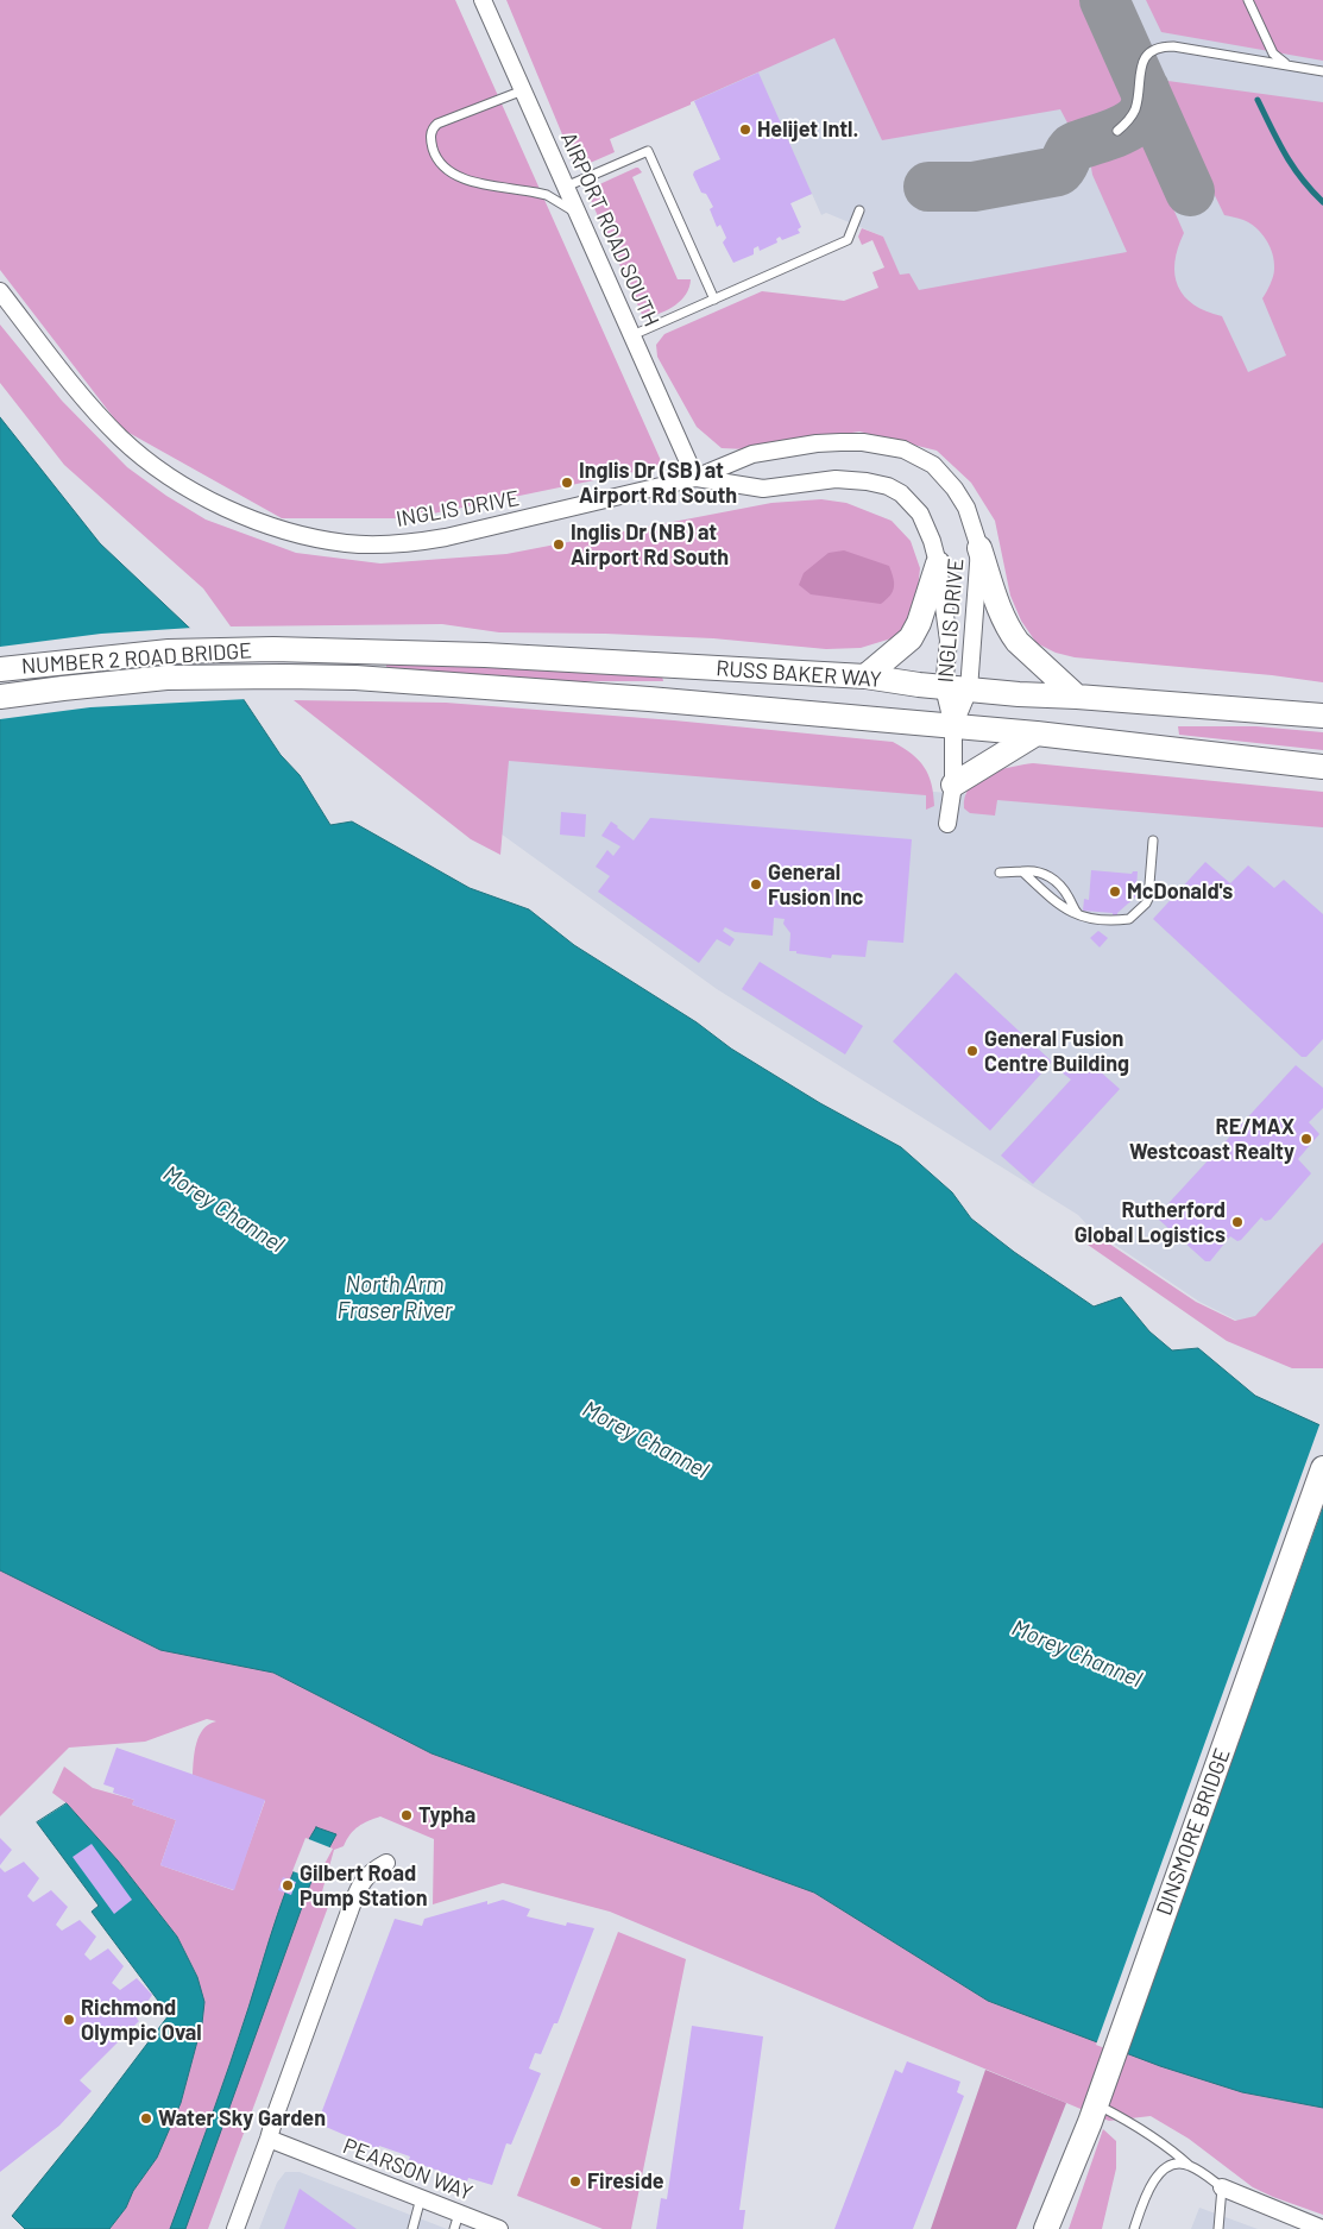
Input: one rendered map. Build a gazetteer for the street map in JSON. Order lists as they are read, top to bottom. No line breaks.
{"streets":{"main road":["NUMBER 2 ROAD BRIDGE","RUSS BAKER WAY","DINSMORE BRIDGE"],"street":["AIRPORT ROAD SOUTH","INGLIS DRIVE","PEARSON WAY"]},"crossings":[["AIRPORT ROAD SOUTH","INGLIS DRIVE"],["INGLIS DRIVE","RUSS BAKER WAY"],["NUMBER 2 ROAD BRIDGE","RUSS BAKER WAY"]],"water":["Morey Channel","North Arm Fraser River"],"places":["Helijet Intl.","Inglis Dr (SB) at Airport Rd South","Inglis Dr (NB) at Airport Rd South","General Fusion Inc","McDonald's","General Fusion Centre Building","RE/MAX Westcoast Realty","Rutherford Global Logistics","Typha","Gilbert Road Pump Station","Richmond Olympic Oval","Water Sky Garden","Fireside"]}
